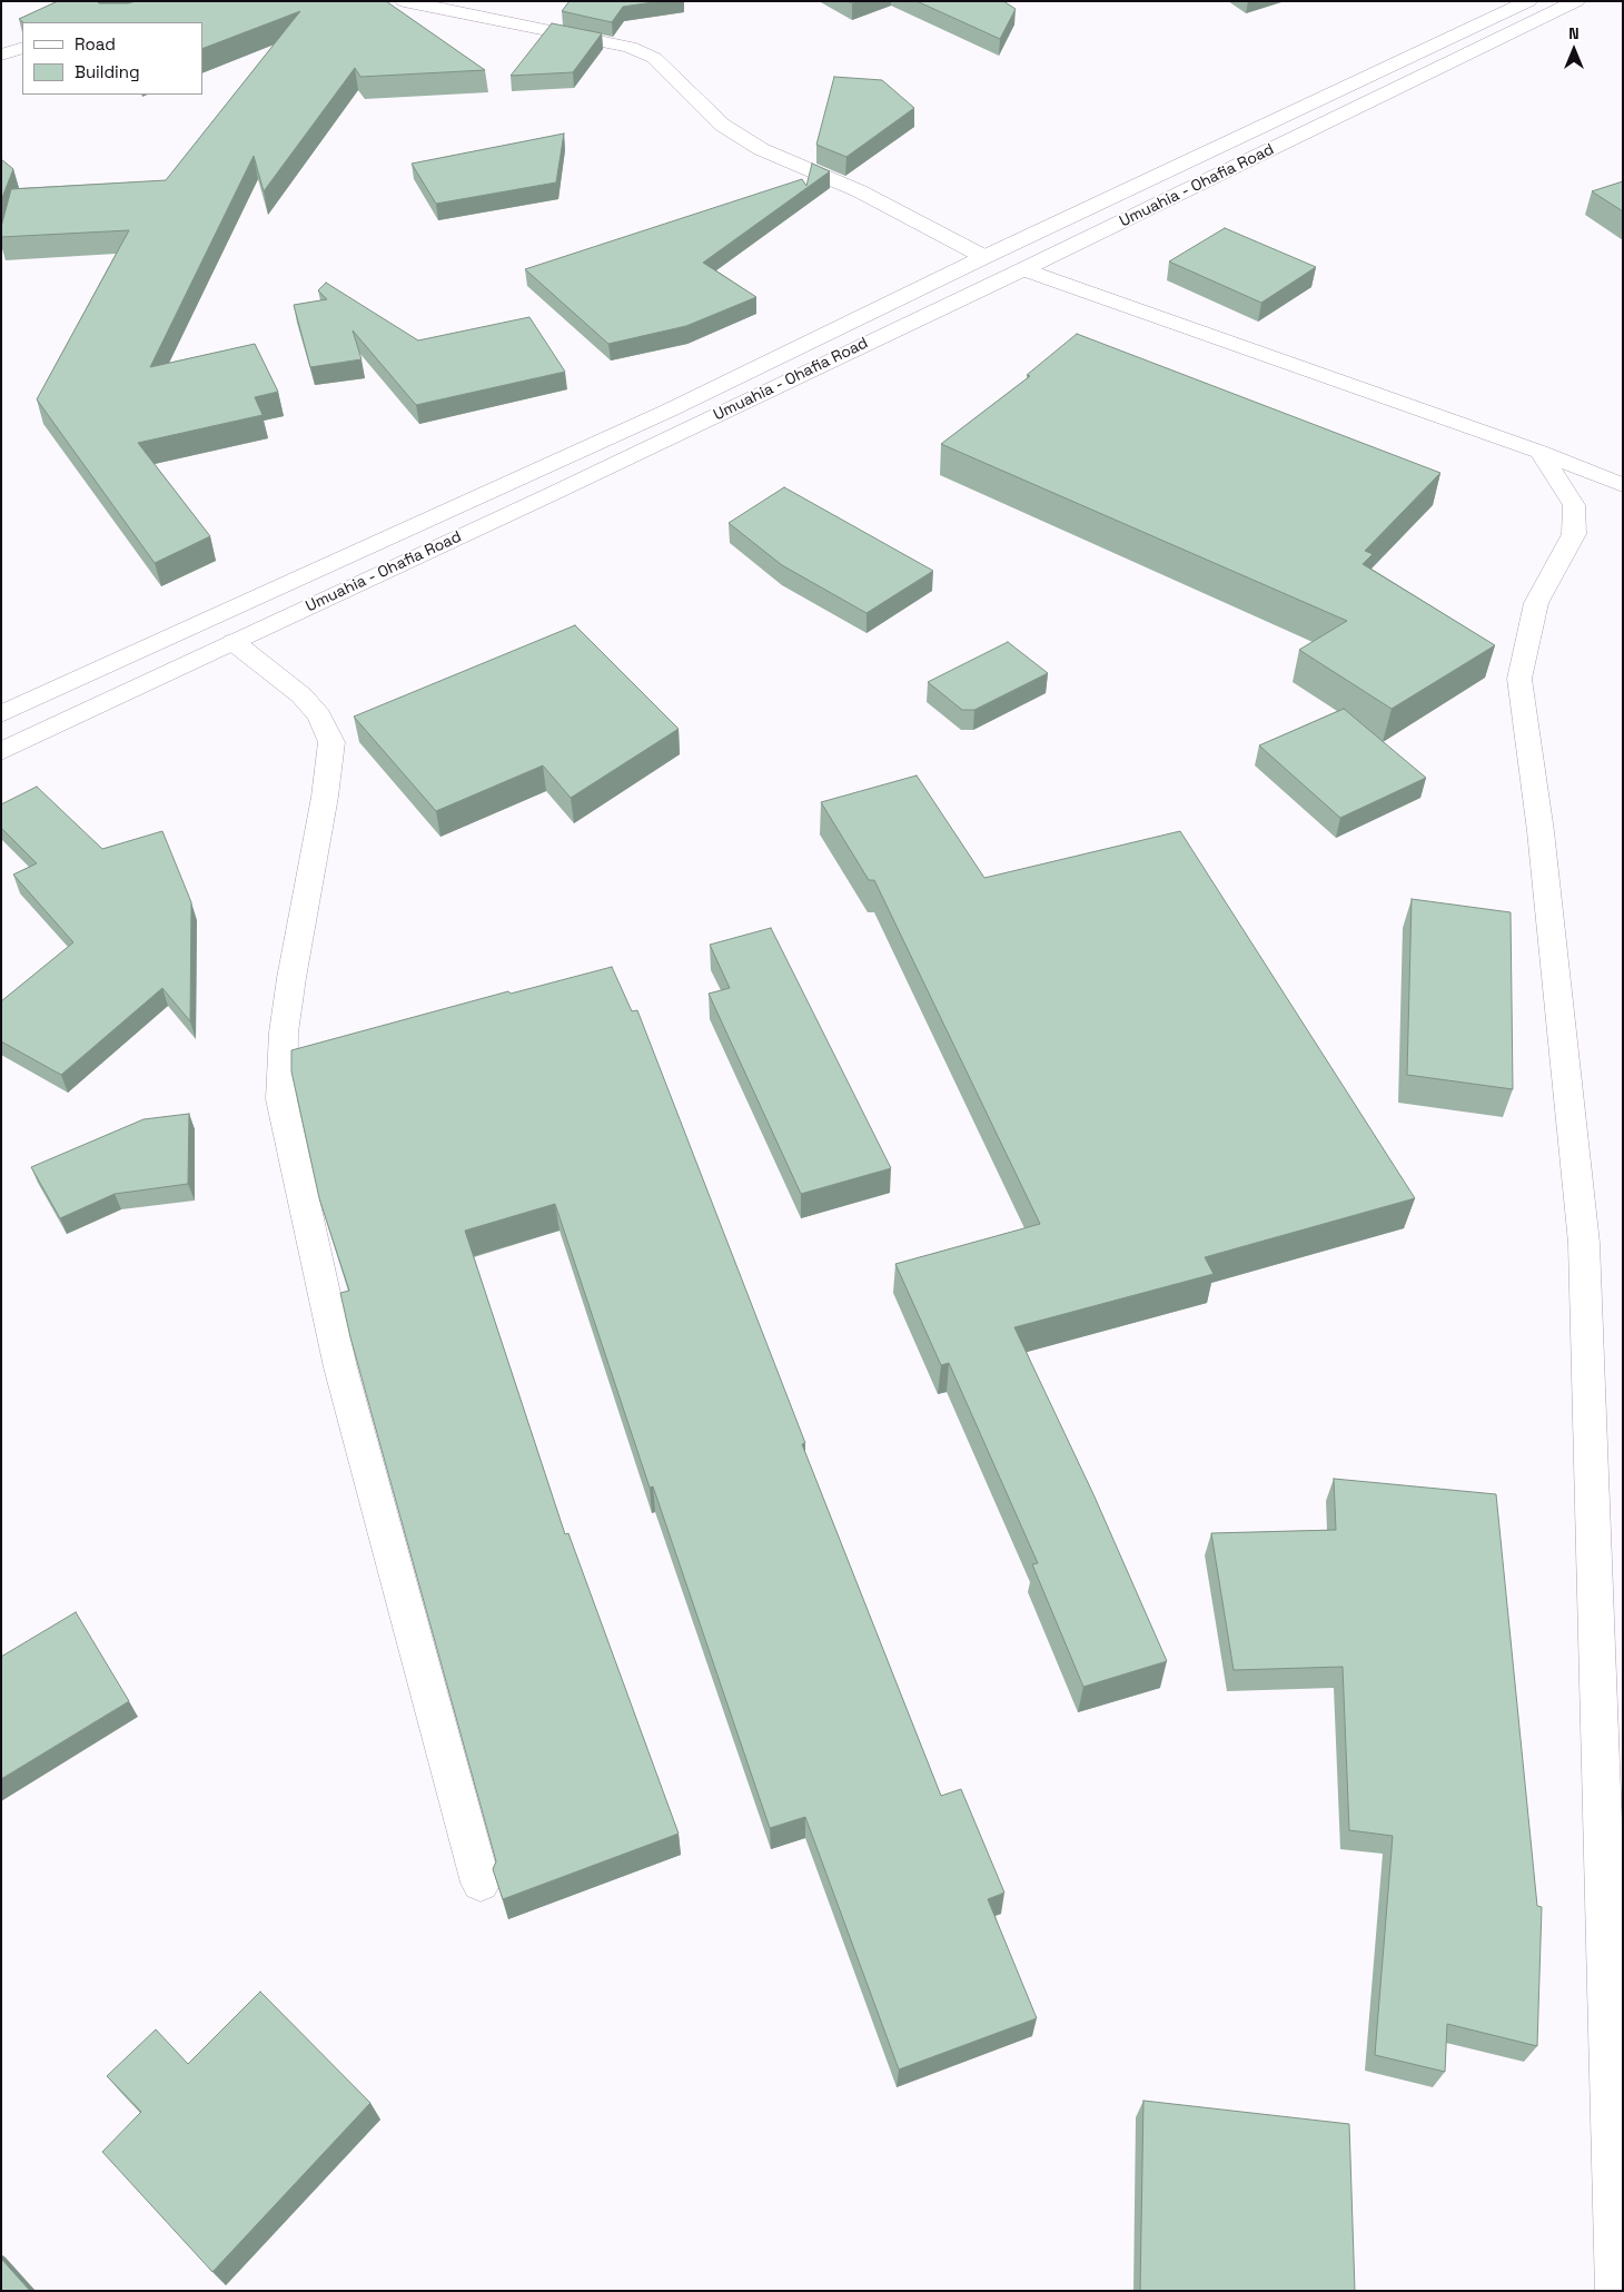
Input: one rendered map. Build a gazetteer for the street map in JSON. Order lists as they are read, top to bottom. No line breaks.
{"streets":{"street":["Umuahia - Ohafia Road"]},"legend":["Road","Building"],"north":"top"}
